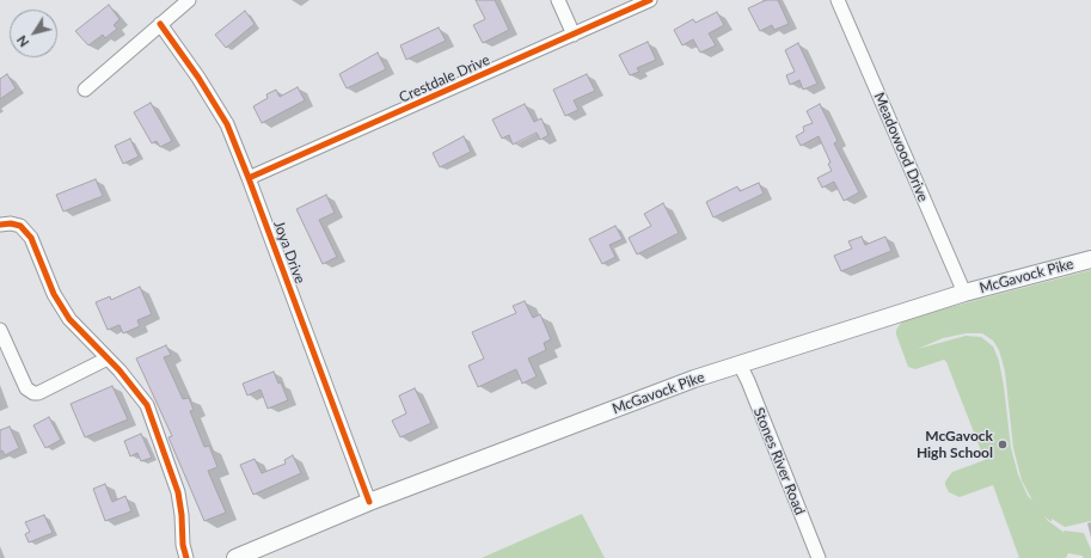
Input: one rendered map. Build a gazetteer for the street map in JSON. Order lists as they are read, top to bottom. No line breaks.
{"streets":{"main road":["McGavock Pike"],"street":["Crestdale Drive","Meadowood Drive","Joya Drive","Stones River Road"]},"crossings":[["Crestdale Drive","Joya Drive"],["Meadowood Drive","McGavock Pike"],["Joya Drive","McGavock Pike"],["McGavock Pike","Stones River Road"]],"places":["McGavock High School"],"north":"bottom left"}
